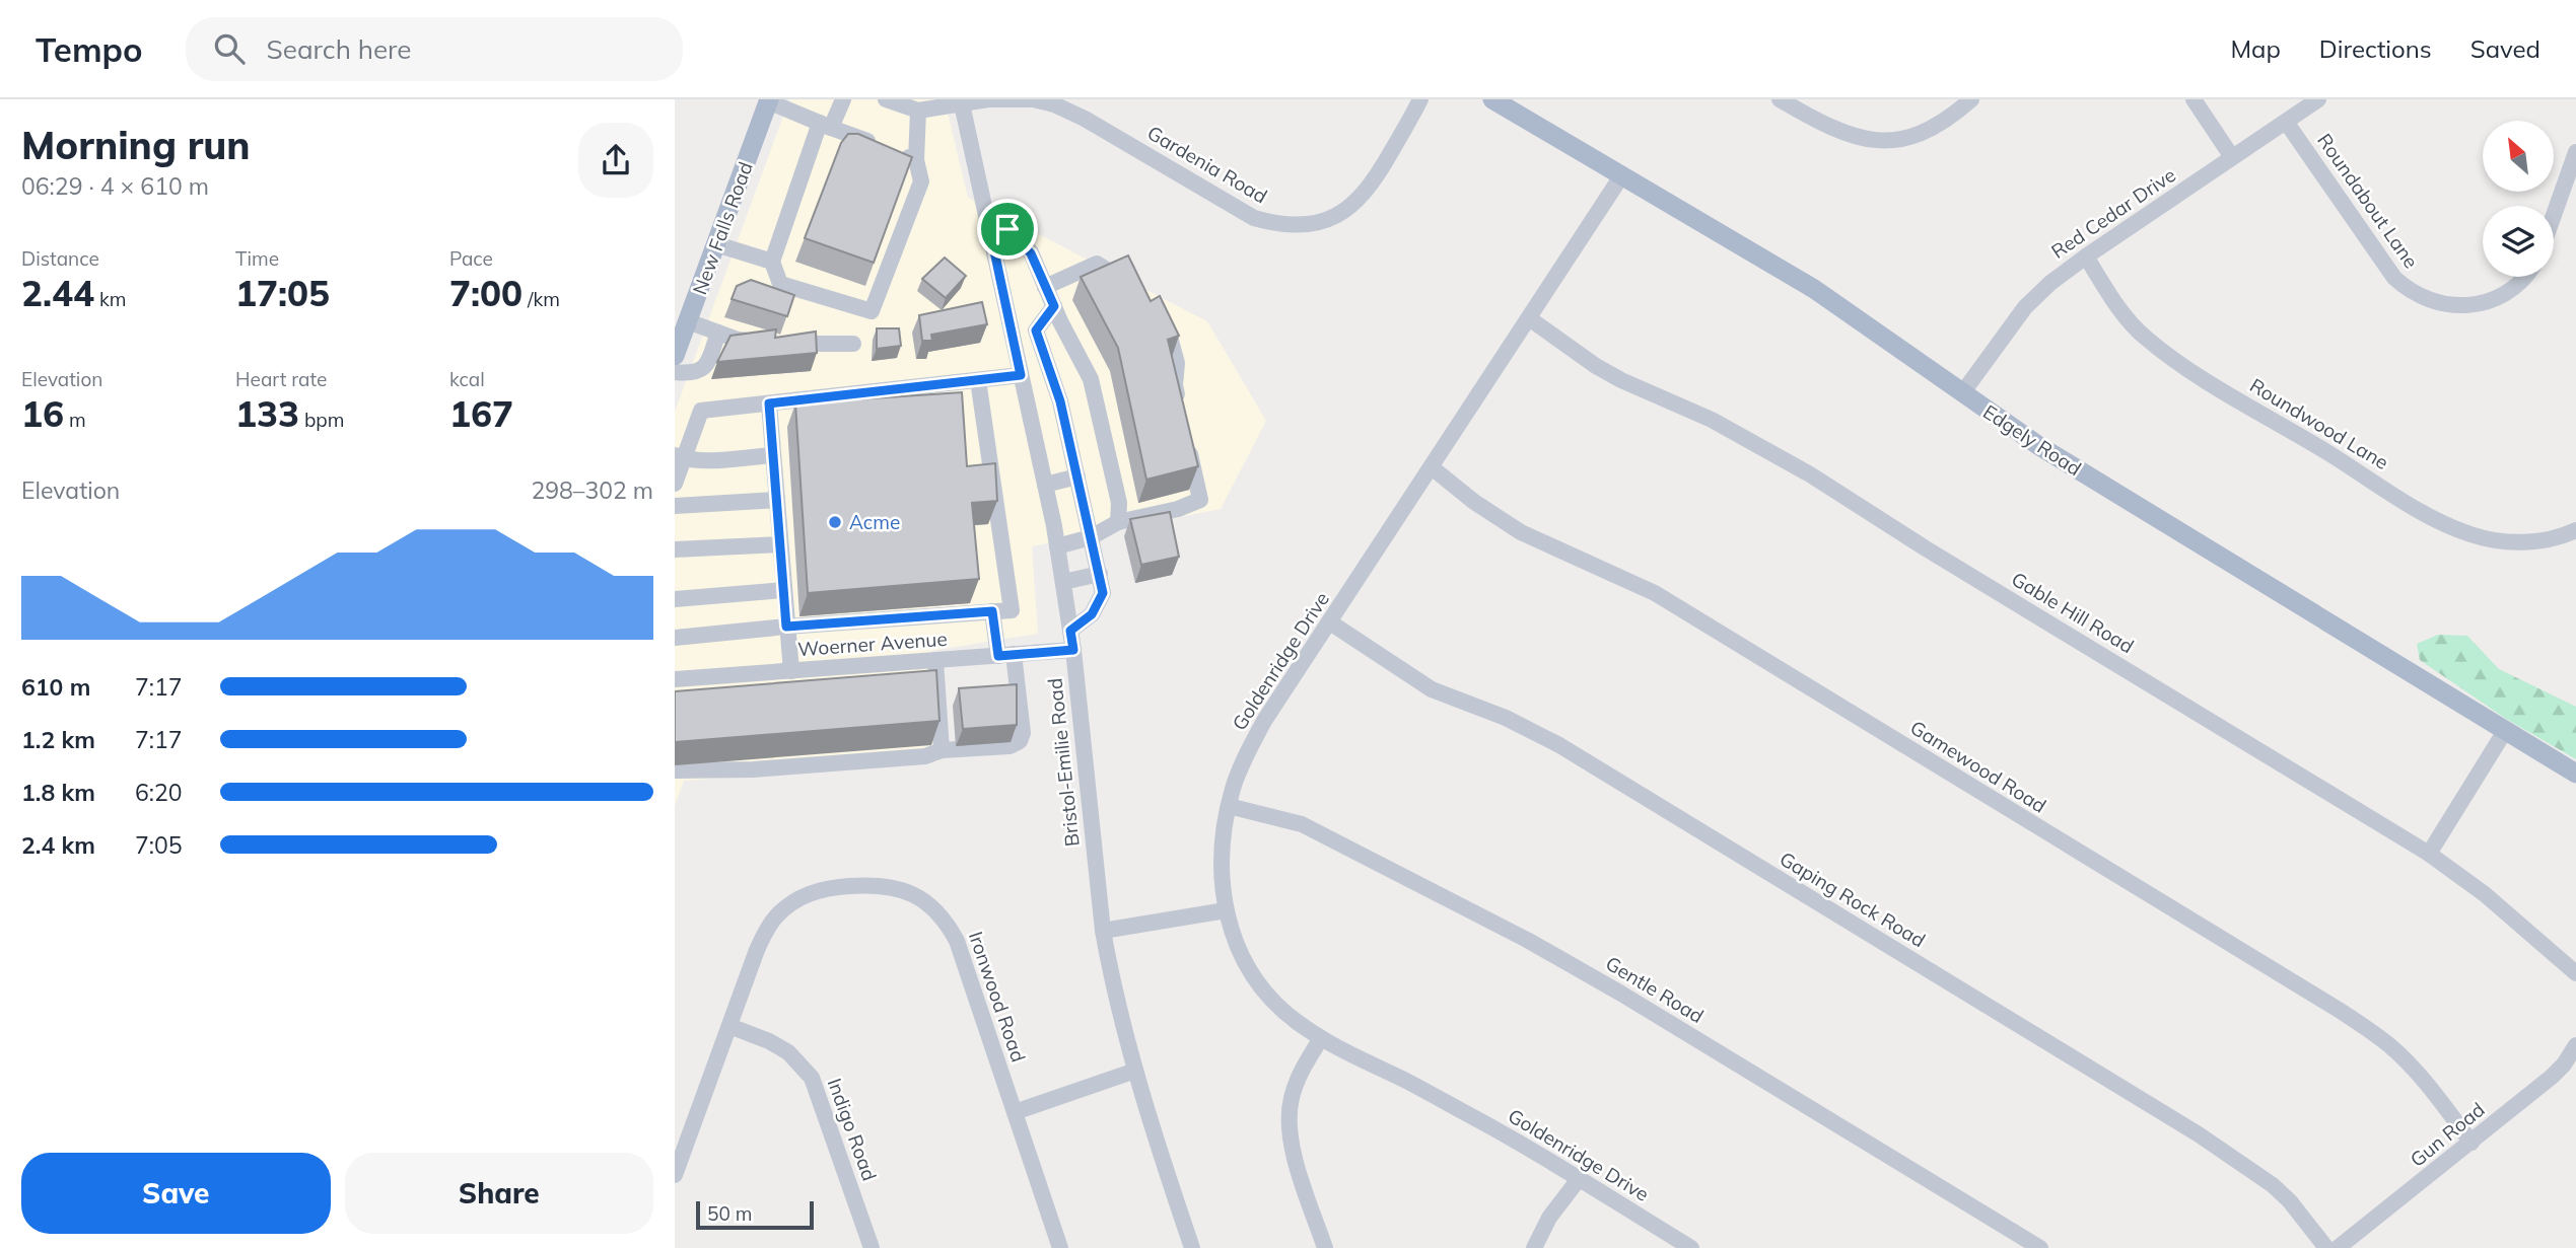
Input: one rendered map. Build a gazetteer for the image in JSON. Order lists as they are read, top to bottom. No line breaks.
{"streets":{"main road":["New Falls Road","Edgely Road"],"street":["Gardenia Road","Roundabout Lane","Red Cedar Drive","Roundwood Lane","Gable Hill Road","Woerner Avenue","Goldenridge Drive","Bristol-Emilie Road","Gamewood Road","Gaping Rock Road","Gentle Road","Ironwood Road","Indigo Road","Gun Road"]},"crossings":[["Gardenia Road","Bristol-Emilie Road"],["Roundabout Lane","Red Cedar Drive"],["Red Cedar Drive","Roundwood Lane"],["Red Cedar Drive","Edgely Road"],["Edgely Road","Goldenridge Drive"],["Gable Hill Road","Goldenridge Drive"],["Woerner Avenue","Bristol-Emilie Road"],["Goldenridge Drive","Gamewood Road"],["Goldenridge Drive","Gaping Rock Road"],["Goldenridge Drive","Gentle Road"],["Gamewood Road","Gun Road"],["Ironwood Road","Indigo Road"]],"places":["Acme"],"scale_bar":"50 m","north":"top left","page":{"header":"Tempo","search":"Search here","nav":["Map","Directions","Saved"],"heading":["Morning run","06:29 · 4 × 610 m"],"stats":[["Distance","2.44 km"],["Time","17:05"],["Pace","7:00 /km"],["Elevation","16 m"],["Heart rate","133 bpm"],["kcal","167"]],"chart":["Elevation","298–302 m"],"list":[{"name":"610 m","note":"7:17"},{"name":"1.2 km","note":"7:17"},{"name":"1.8 km","note":"6:20"},{"name":"2.4 km","note":"7:05"}],"buttons":["Save","Share"],"scale":"50 m"}}
